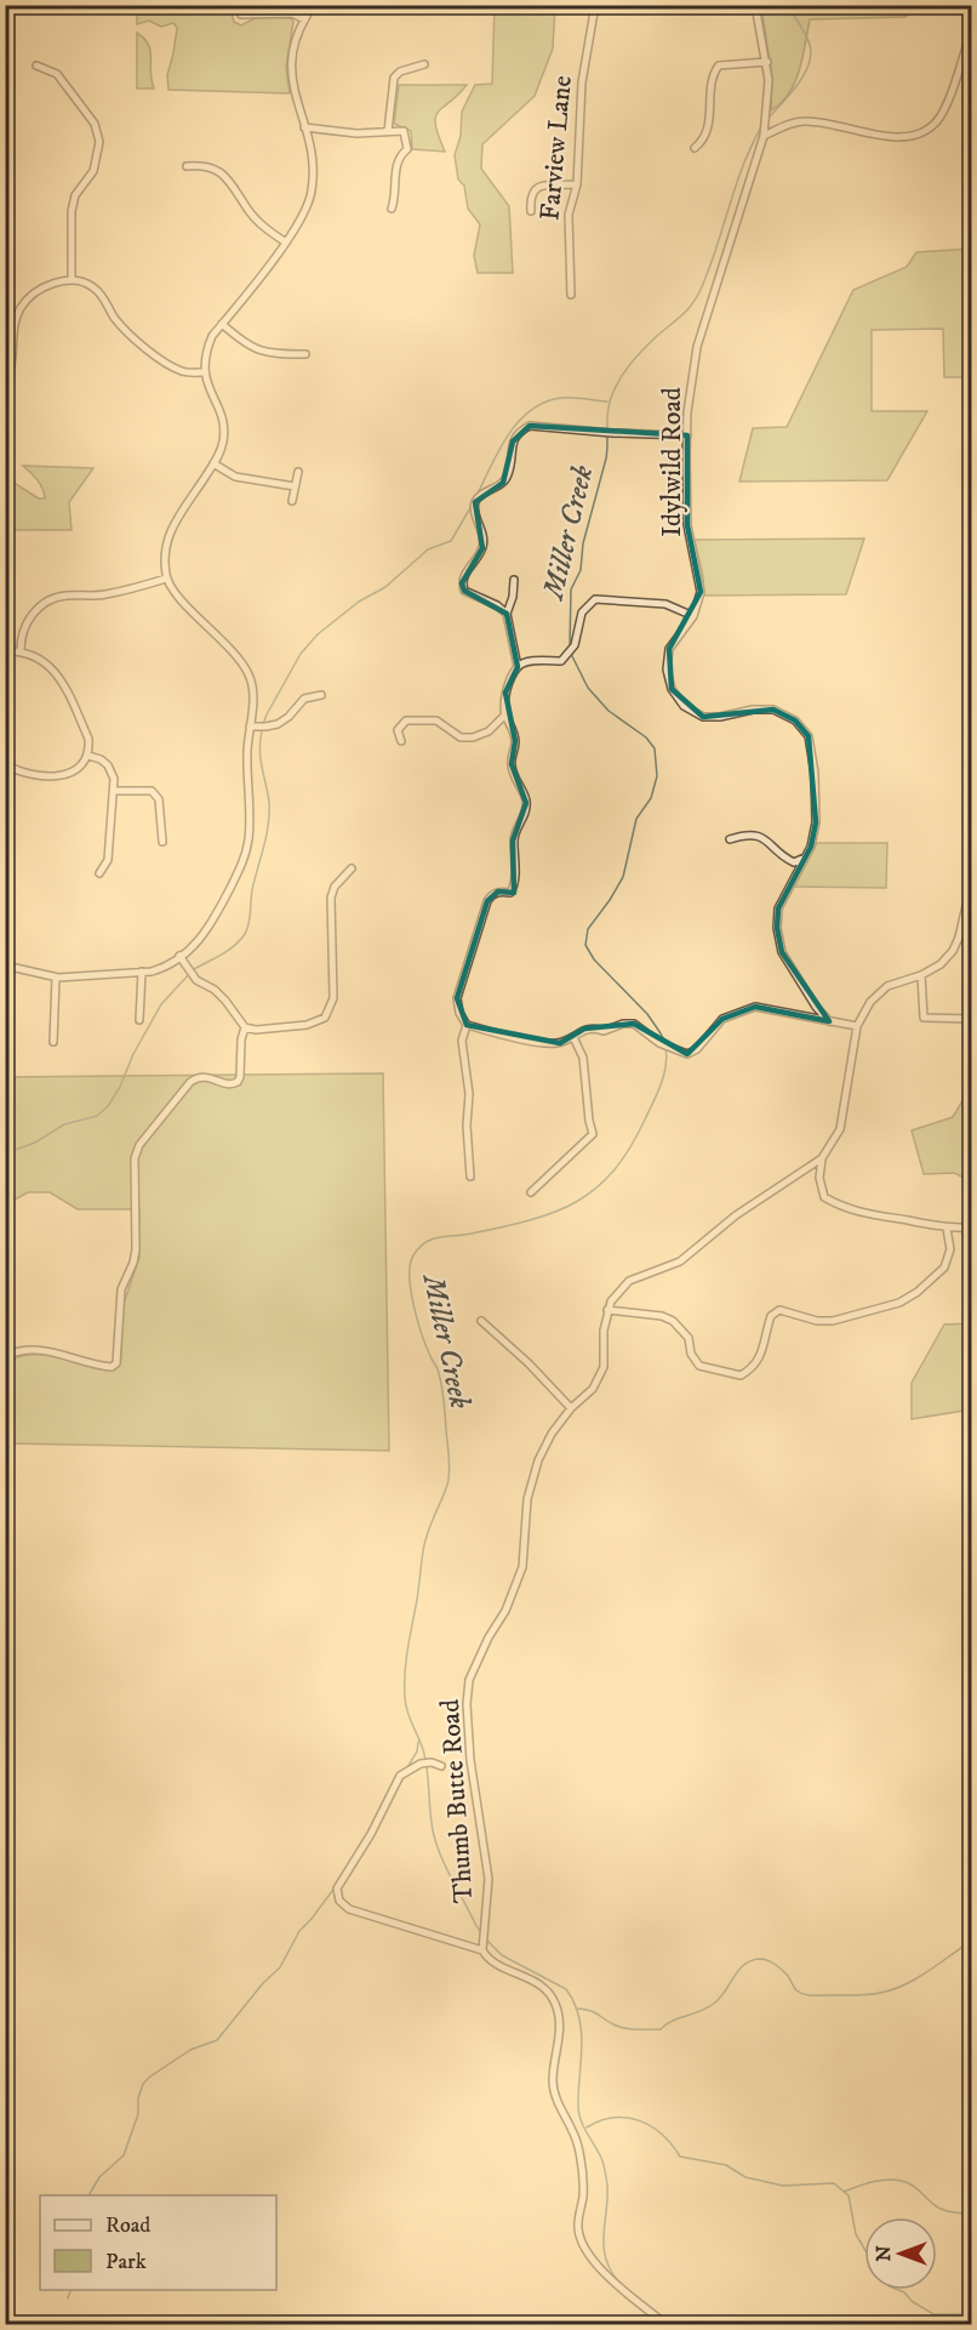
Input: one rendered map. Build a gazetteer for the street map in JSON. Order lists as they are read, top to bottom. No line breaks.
{"streets":{"street":["Farview Lane","Idylwild Road","Thumb Butte Road"]},"water":["Miller Creek"],"legend":["Road","Park"],"north":"left"}
